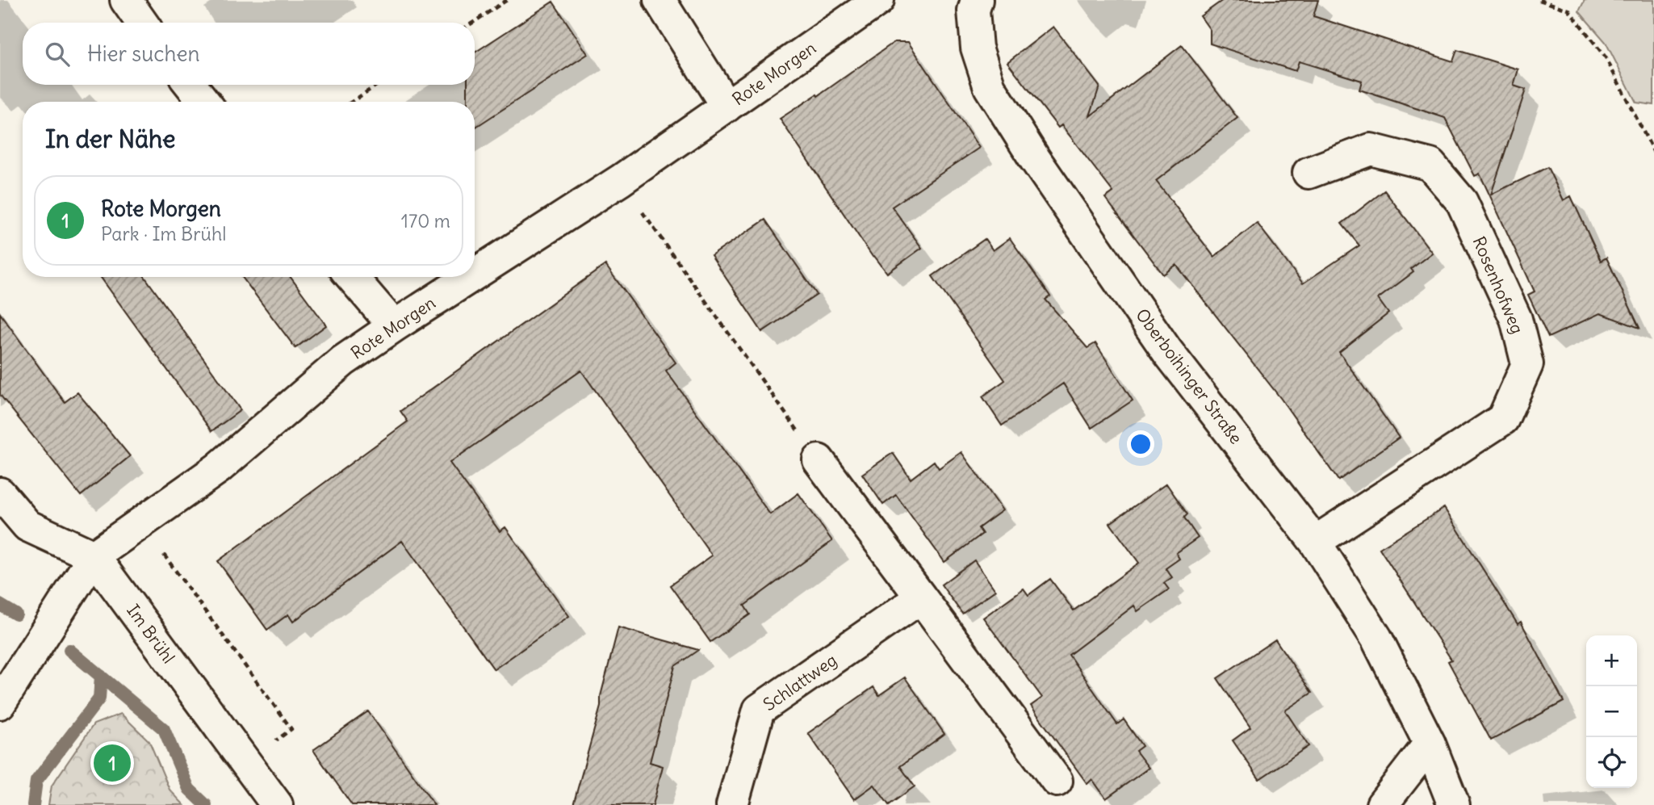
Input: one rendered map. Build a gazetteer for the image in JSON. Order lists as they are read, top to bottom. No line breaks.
{"streets":{"street":["Rote Morgen","Rosenhofweg","Oberboihinger Straße","Im Brühl","Schlattweg"]},"crossings":[["Rote Morgen","Im Brühl"],["Rosenhofweg","Oberboihinger Straße"]],"page":{"search":"Hier suchen","heading":"In der Nähe","list":[{"mark":"1","name":"Rote Morgen","note":"Park · Im Brühl","value":"170 m"}],"map_buttons":["+","−"],"pins":"1"}}
